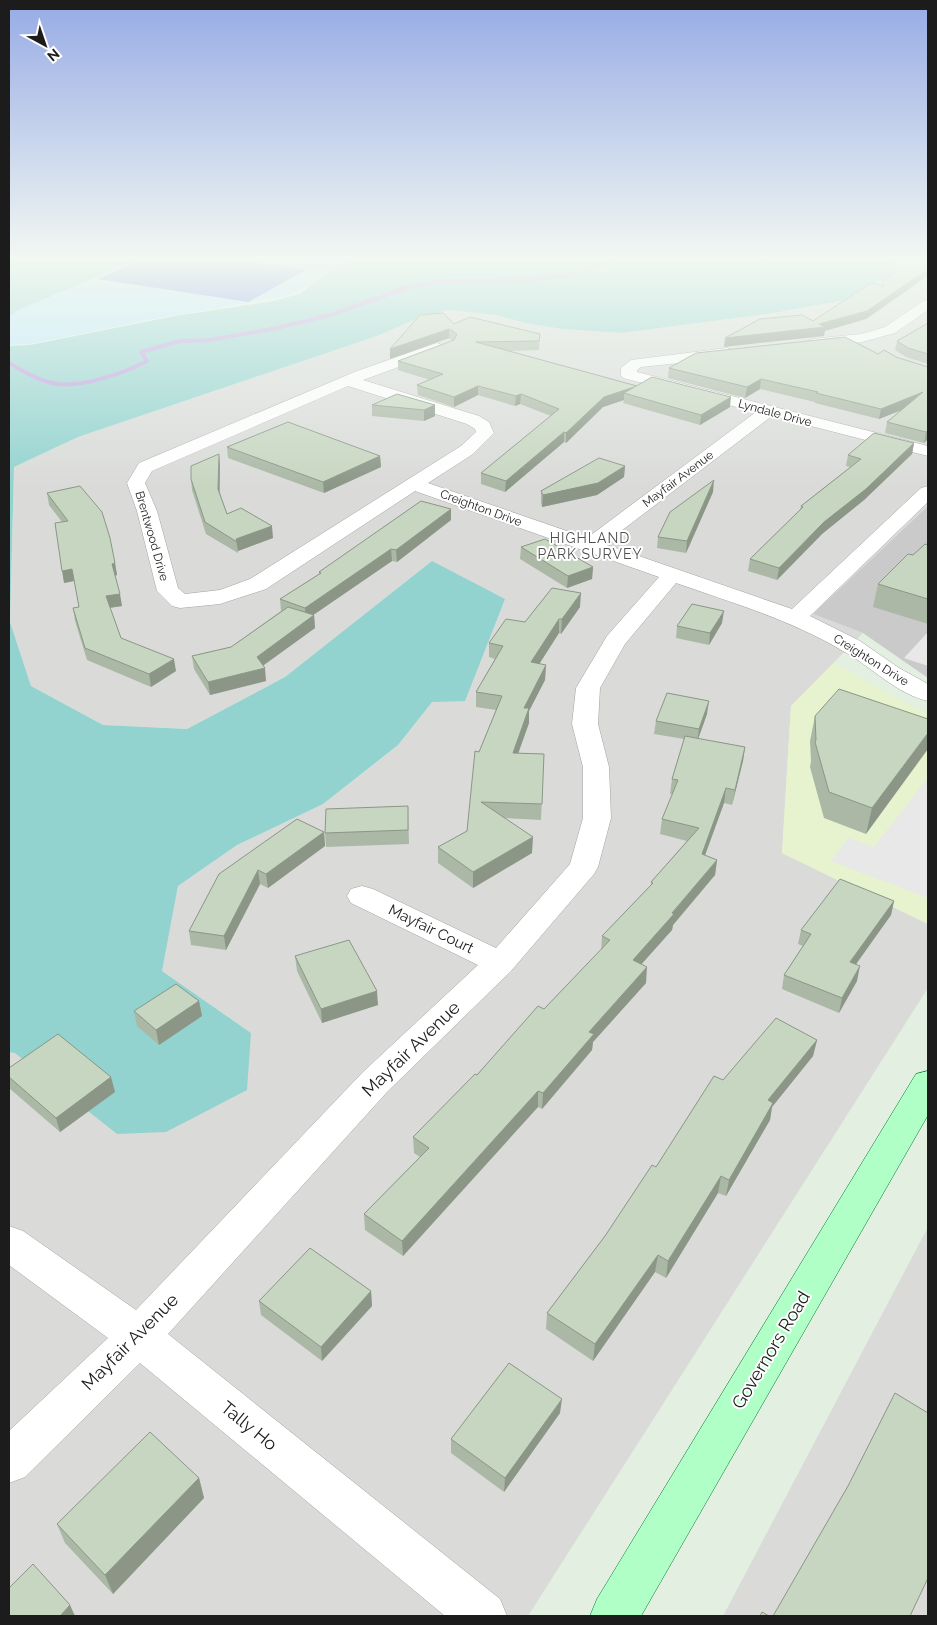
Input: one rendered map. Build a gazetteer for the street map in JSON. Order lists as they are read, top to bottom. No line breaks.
{"streets":{"main road":["Governors Road"],"street":["Lyndale Drive","Mayfair Avenue","Creighton Drive","Brentwood Drive","Mayfair Court","Tally Ho"]},"crossings":[["Lyndale Drive","Mayfair Avenue"],["Mayfair Avenue","Creighton Drive"],["Mayfair Avenue","Mayfair Court"],["Mayfair Avenue","Tally Ho"],["Creighton Drive","Brentwood Drive"]],"districts":["HIGHLAND PARK SURVEY"],"north":"bottom right"}
